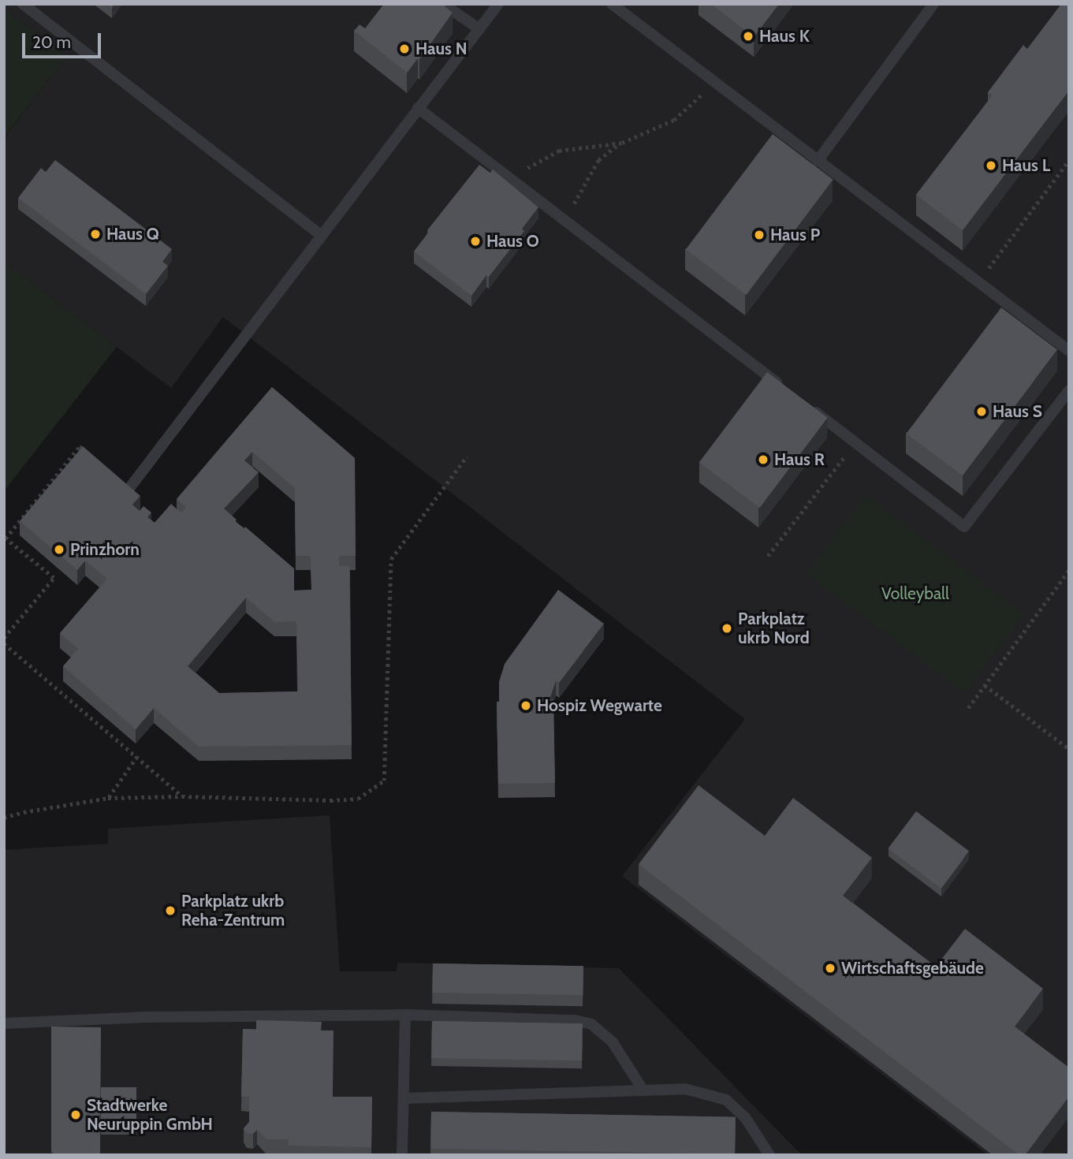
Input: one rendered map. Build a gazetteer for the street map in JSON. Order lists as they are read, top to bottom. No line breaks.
{"parks":["Volleyball"],"places":["Haus K","Haus N","Haus L","Haus Q","Haus P","Haus O","Haus S","Haus R","Prinzhorn","Parkplatz ukrb Nord","Hospiz Wegwarte","Parkplatz ukrb Reha-Zentrum","Wirtschaftsgebäude","Stadtwerke Neuruppin GmbH"],"scale_bar":"20 m"}
